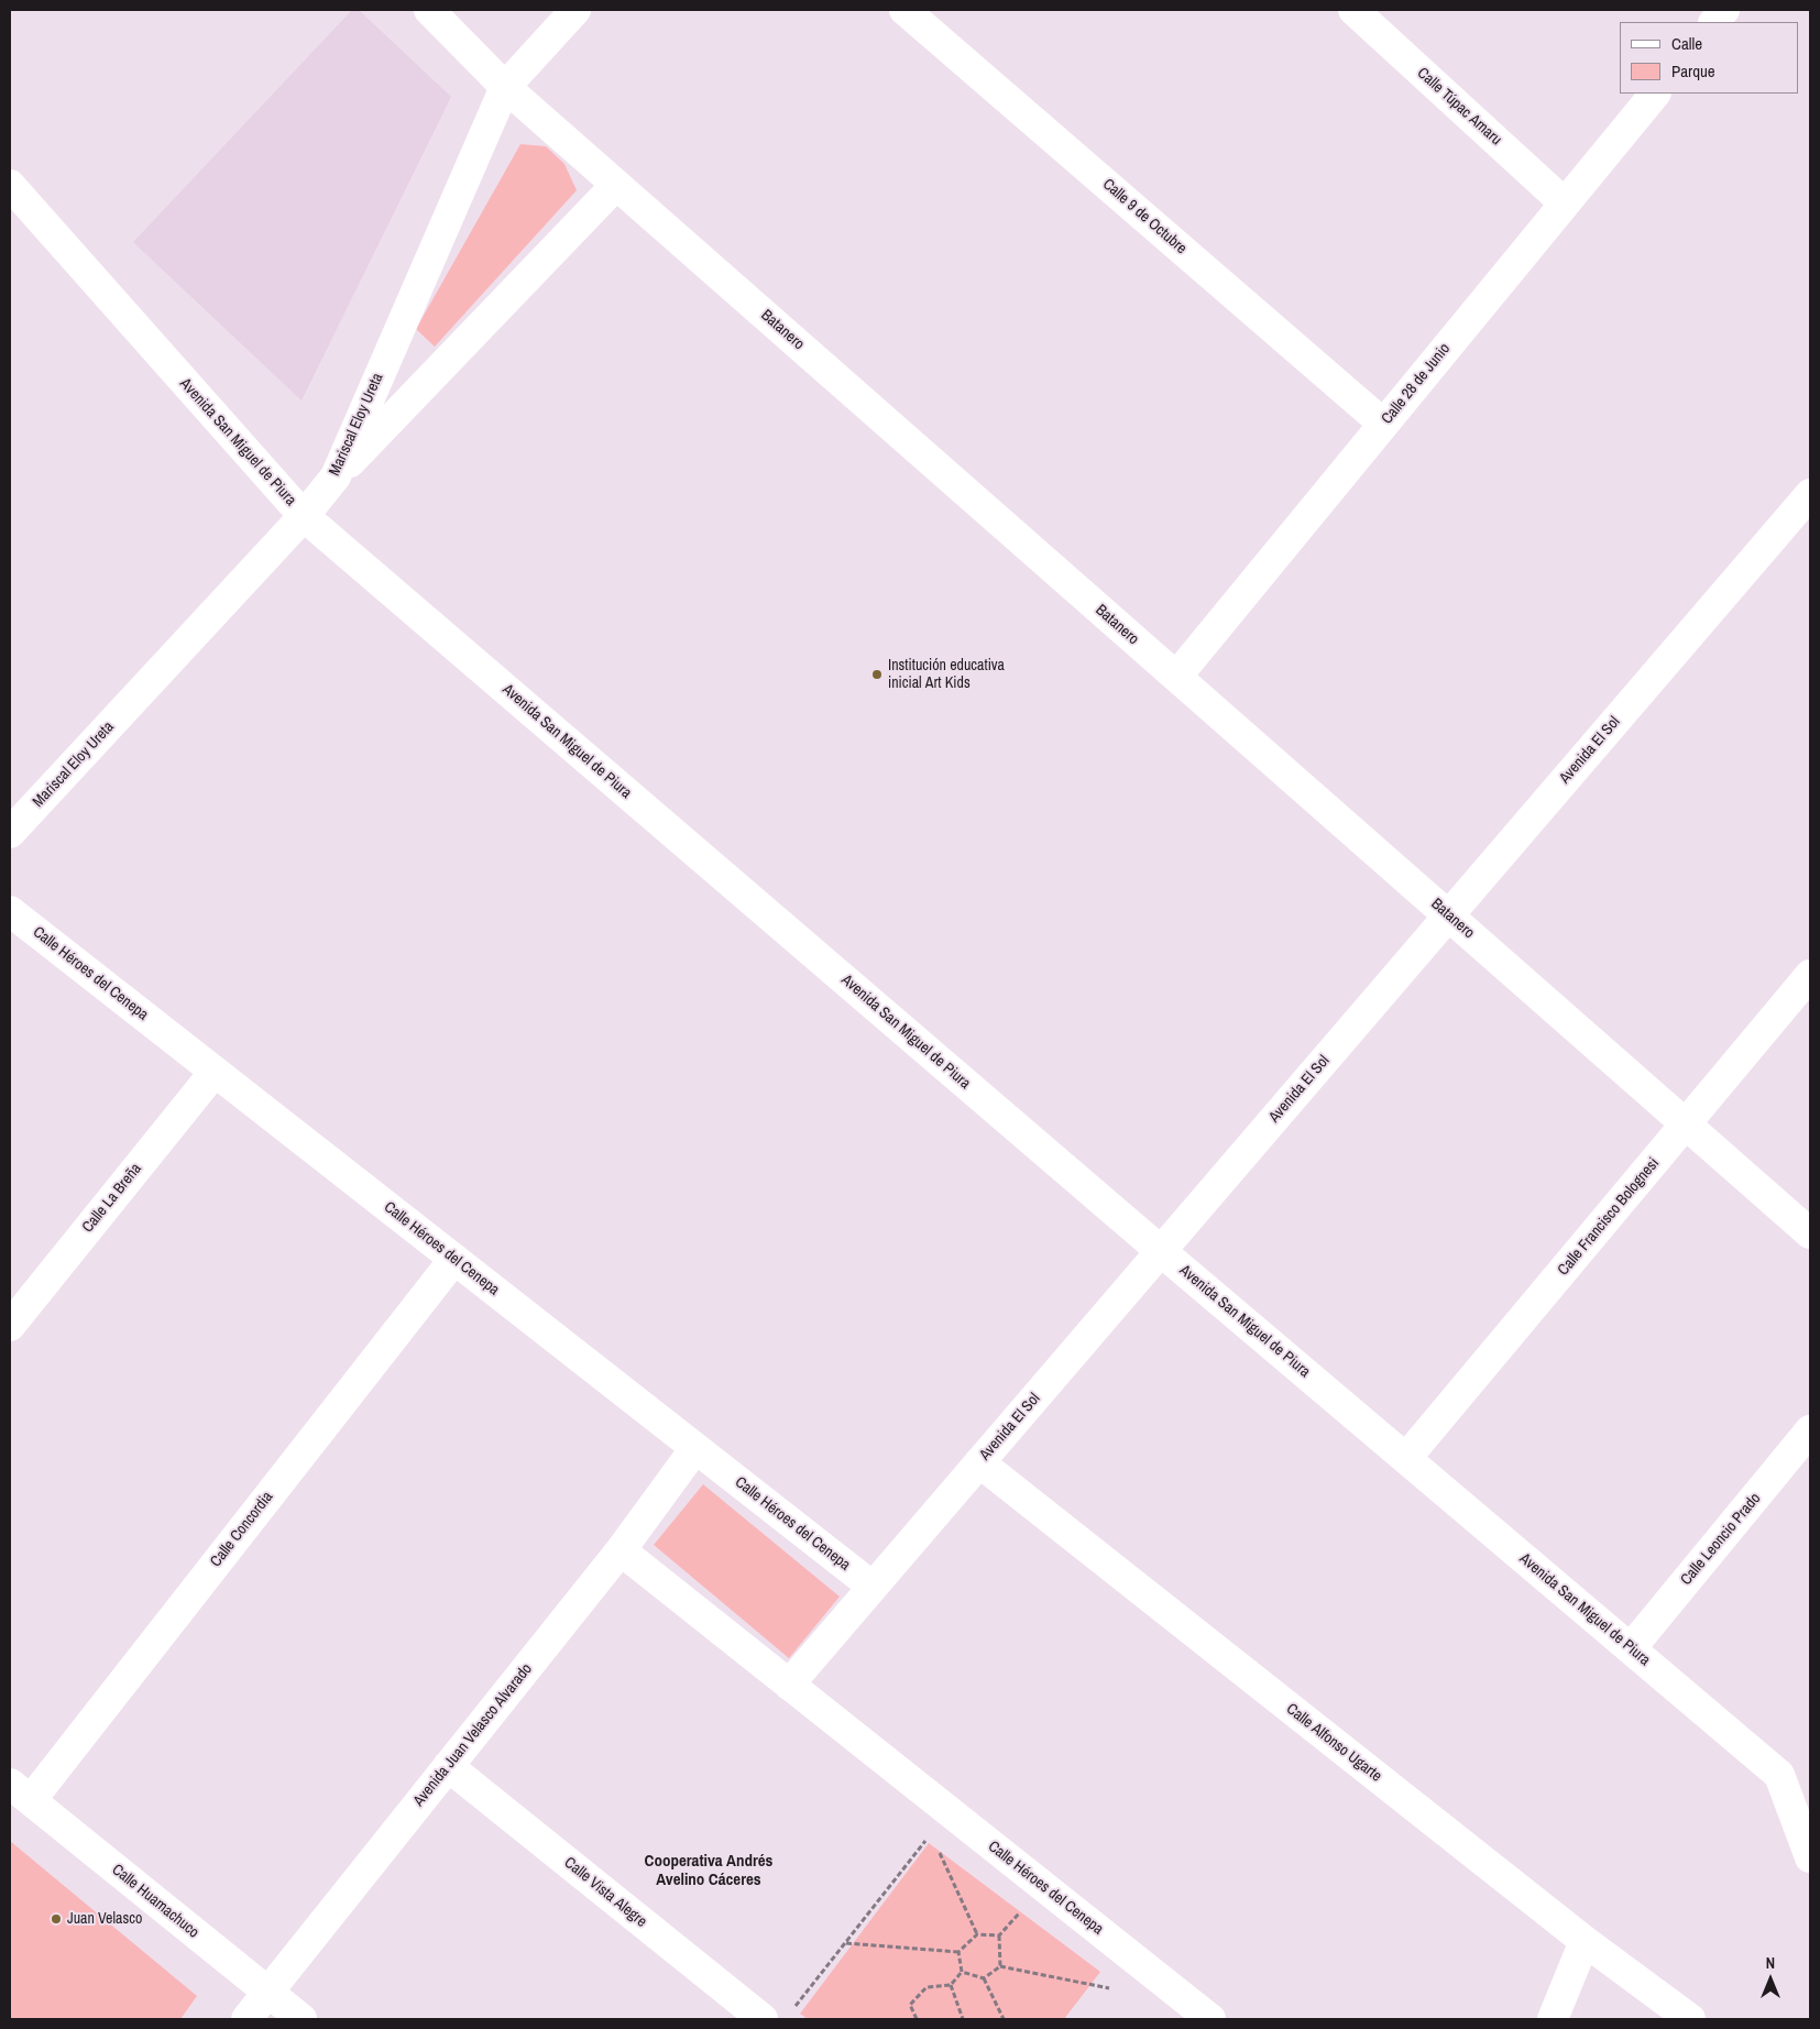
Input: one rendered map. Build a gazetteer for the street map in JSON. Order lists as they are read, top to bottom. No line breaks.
{"streets":{"street":["Calle Túpac Amaru","Calle 9 de Octubre","Batanero","Calle 28 de Junio","Mariscal Eloy Ureta","Avenida San Miguel de Piura","Avenida El Sol","Calle Héroes del Cenepa","Calle La Breña","Calle Francisco Bolognesi","Calle Concordia","Calle Leoncio Prado","Avenida Juan Velasco Alvarado","Calle Alfonso Ugarte","Calle Vista Alegre","Calle Huamachuco"]},"crossings":[["Calle Túpac Amaru","Calle 28 de Junio"],["Calle 9 de Octubre","Calle 28 de Junio"],["Batanero","Calle 28 de Junio"],["Batanero","Mariscal Eloy Ureta"],["Batanero","Avenida El Sol"],["Batanero","Calle Francisco Bolognesi"],["Mariscal Eloy Ureta","Avenida San Miguel de Piura"],["Avenida San Miguel de Piura","Avenida El Sol"],["Avenida San Miguel de Piura","Calle Francisco Bolognesi"],["Avenida San Miguel de Piura","Calle Leoncio Prado"],["Avenida El Sol","Calle Héroes del Cenepa"],["Avenida El Sol","Calle Alfonso Ugarte"],["Calle Héroes del Cenepa","Calle La Breña"],["Calle Héroes del Cenepa","Calle Concordia"],["Calle Héroes del Cenepa","Avenida Juan Velasco Alvarado"],["Calle Concordia","Calle Huamachuco"],["Avenida Juan Velasco Alvarado","Calle Vista Alegre"],["Avenida Juan Velasco Alvarado","Calle Huamachuco"]],"districts":["Cooperativa Andrés Avelino Cáceres"],"places":["Institución educativa inicial Art Kids","Juan Velasco"],"legend":["Calle","Parque"],"north":"top"}
